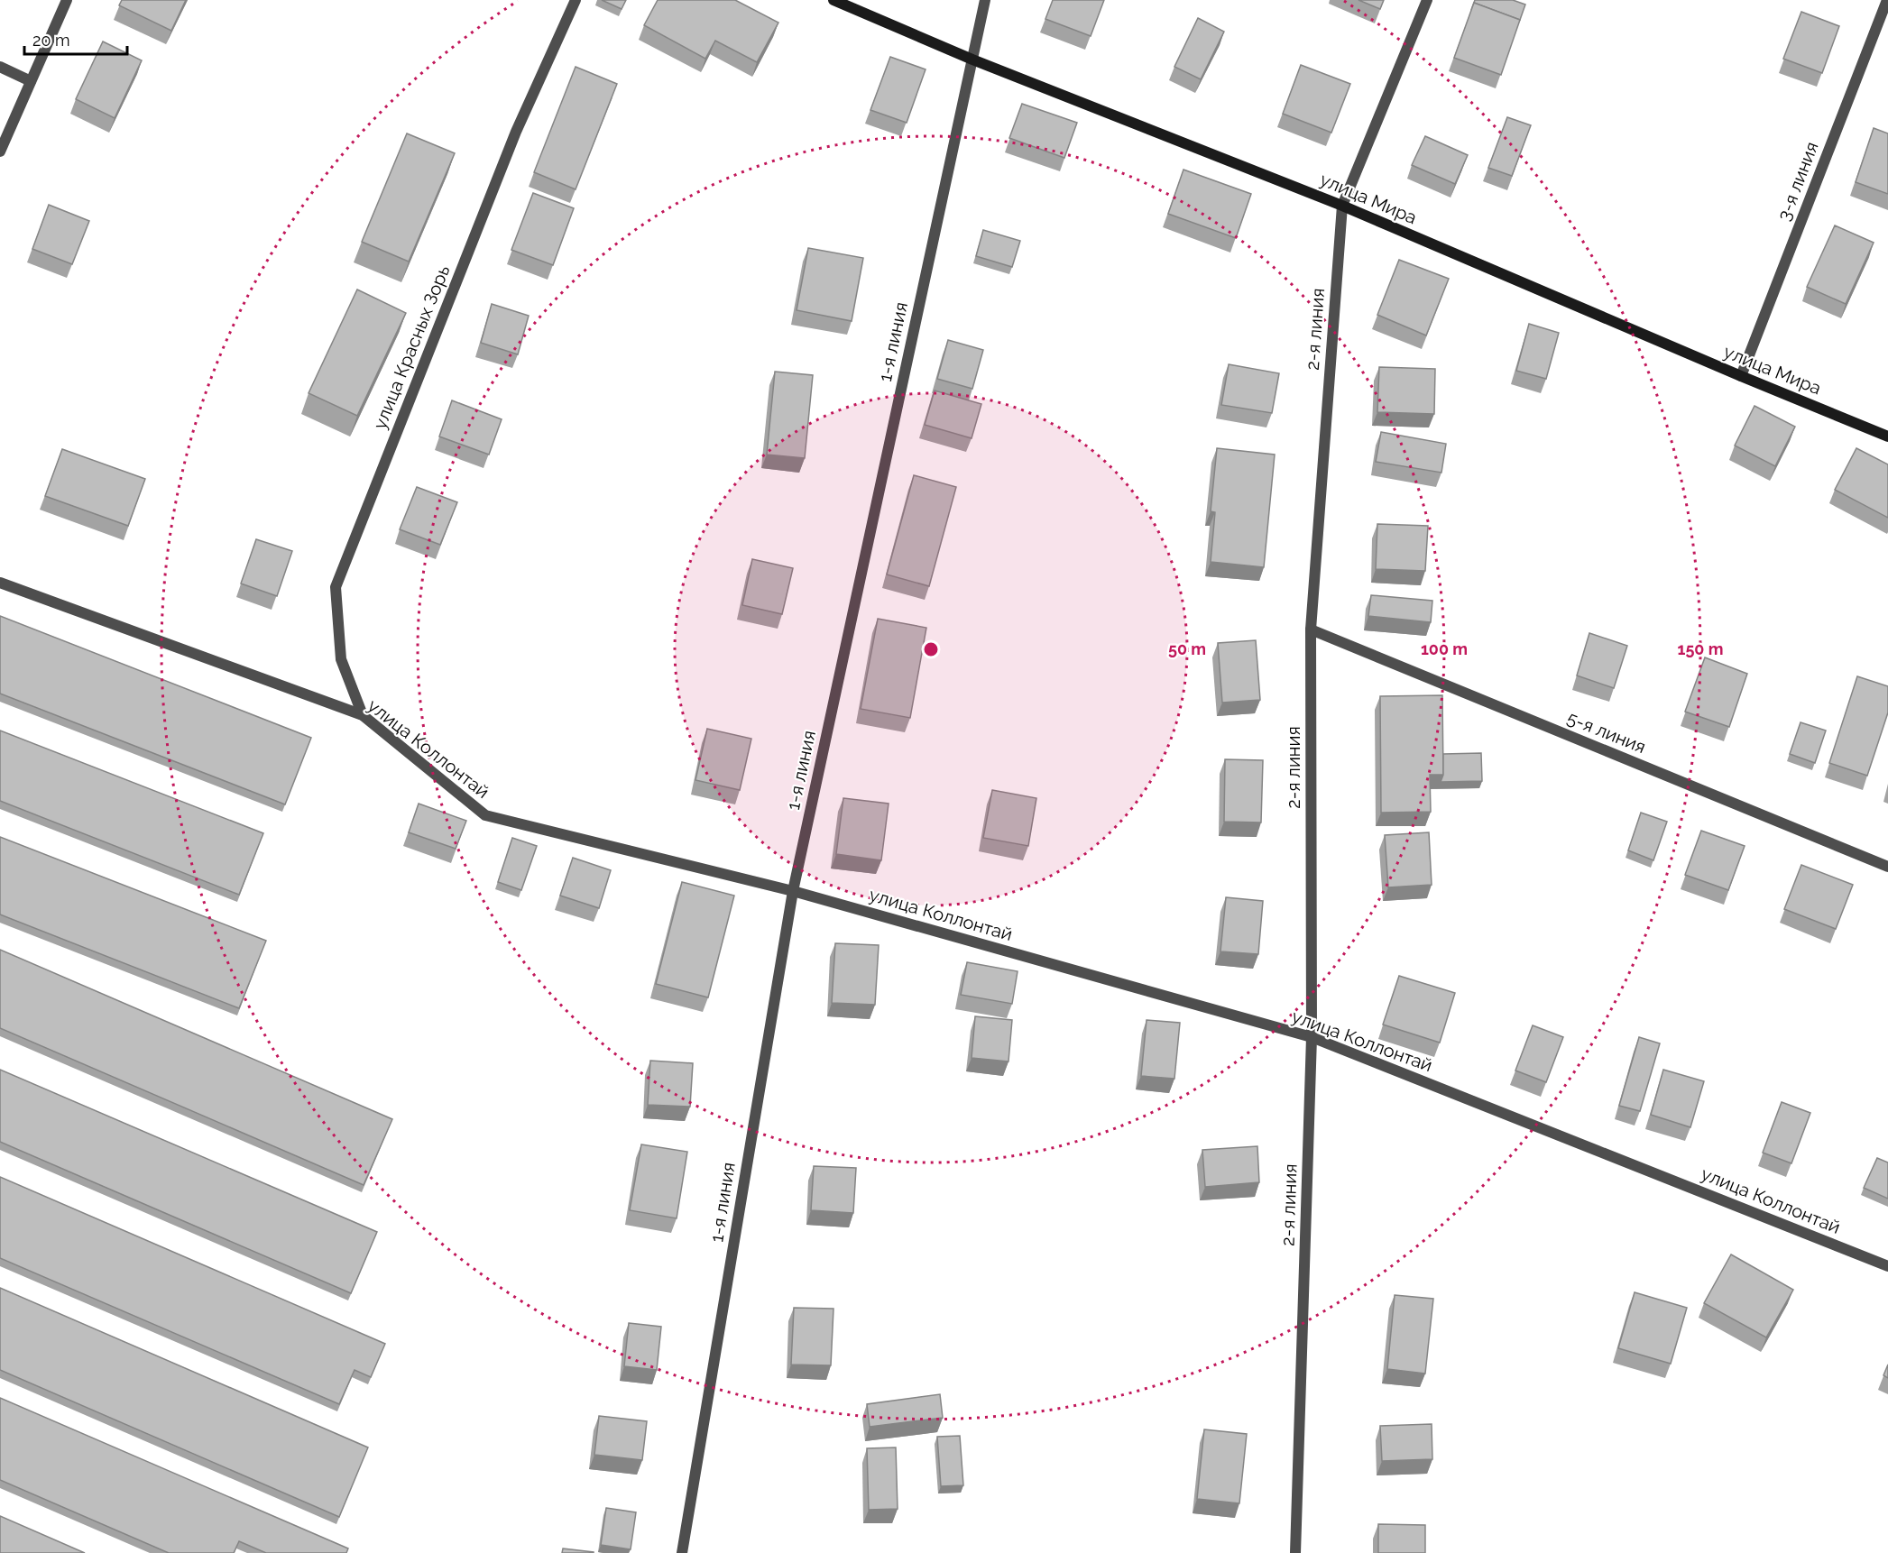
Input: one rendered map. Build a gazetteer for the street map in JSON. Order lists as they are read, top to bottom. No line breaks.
{"streets":{"main road":["улица Мира"],"street":["3-я линия","2-я линия","1-я линия","улица Красных Зорь","5-я линия","улица Коллонтай"]},"crossings":[["3-я линия","улица Мира"],["улица Мира","2-я линия"],["улица Мира","1-я линия"],["2-я линия","5-я линия"],["2-я линия","улица Коллонтай"],["1-я линия","улица Коллонтай"],["улица Красных Зорь","улица Коллонтай"]],"scale_bar":"20 m","rings":["50 m","100 m","150 m"]}
